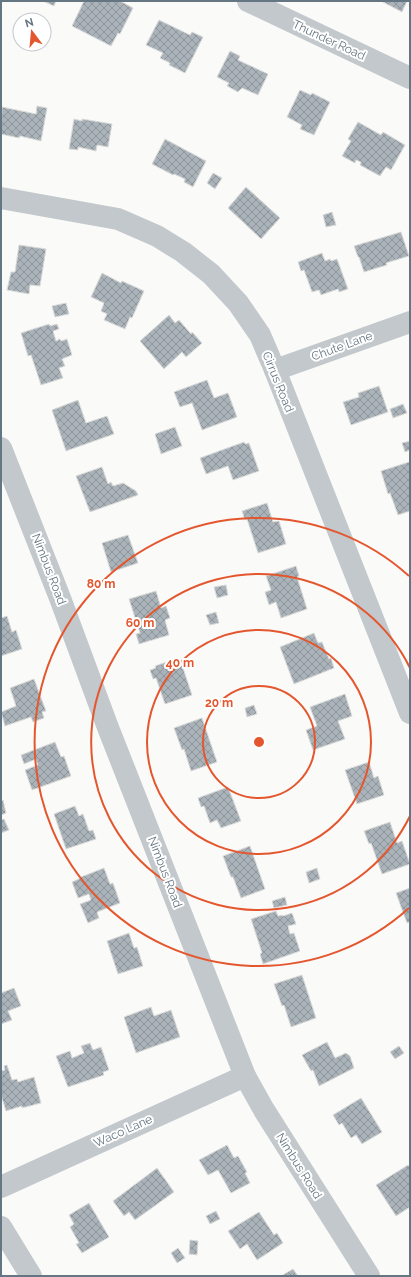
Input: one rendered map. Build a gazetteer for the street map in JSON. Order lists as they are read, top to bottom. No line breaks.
{"streets":{"street":["Thunder Road","Chute Lane","Cirrus Road","Nimbus Road","Waco Lane"]},"crossings":[["Chute Lane","Cirrus Road"],["Nimbus Road","Waco Lane"]],"north":"top","rings":["80 m","60 m","40 m","20 m"]}
